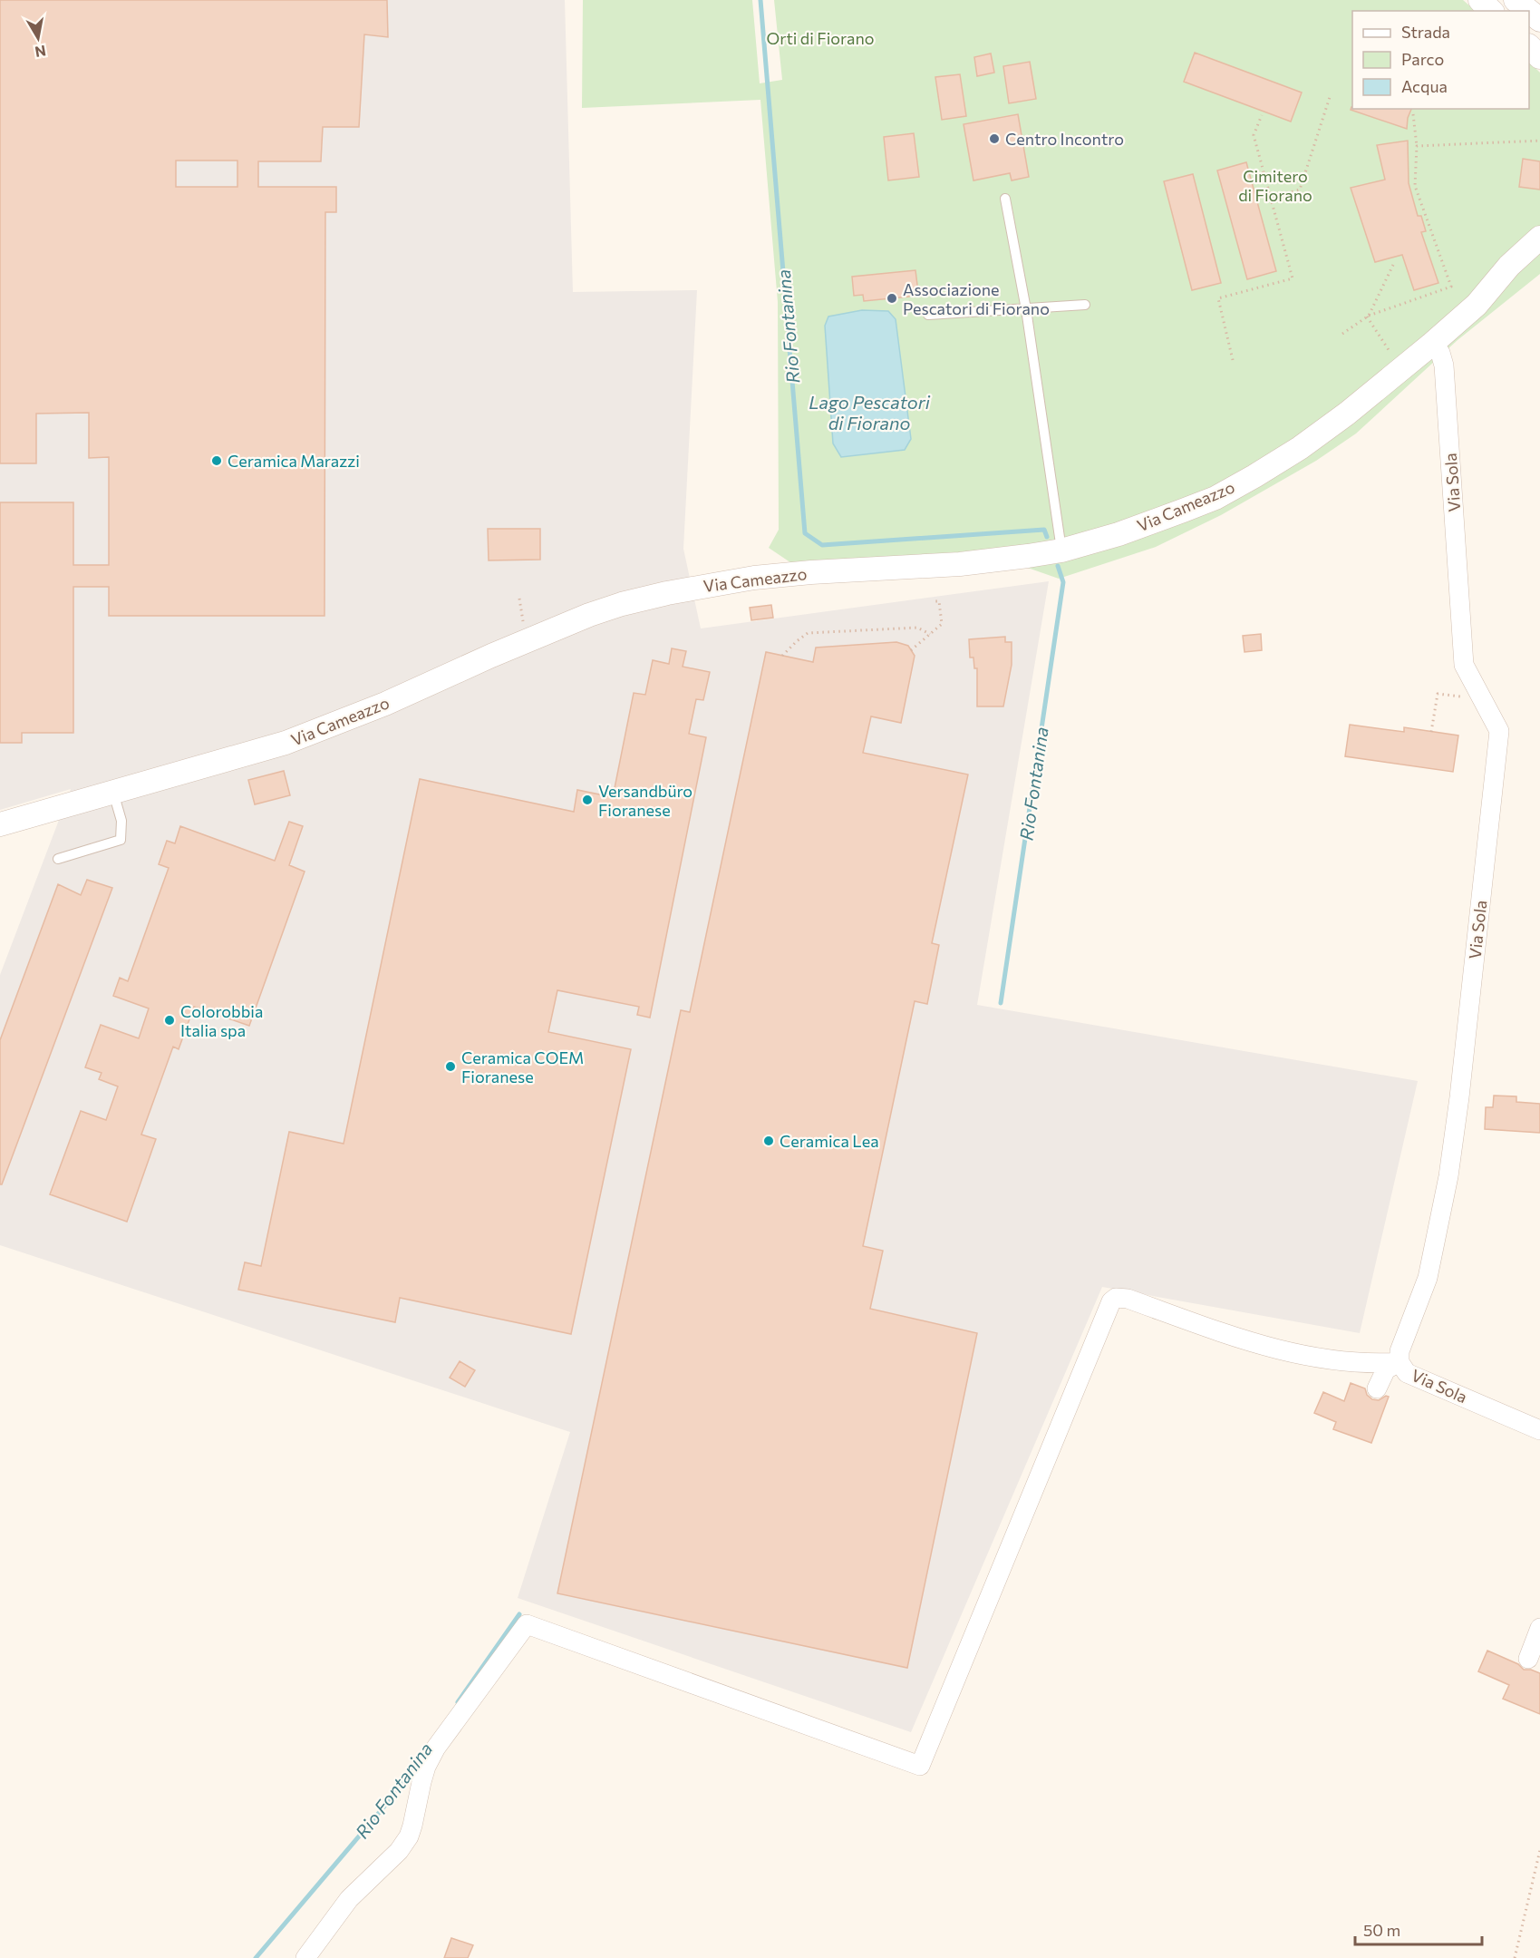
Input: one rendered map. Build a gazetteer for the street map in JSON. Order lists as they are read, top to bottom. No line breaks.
{"streets":{"street":["Via Sola","Via Cameazzo"]},"crossings":[["Via Sola","Via Cameazzo"]],"water":["Rio Fontanina","Lago Pescatori di Fiorano"],"parks":["Orti di Fiorano","Cimitero di Fiorano"],"places":["Centro Incontro","Associazione Pescatori di Fiorano","Ceramica Marazzi","Versandbüro Fioranese","Colorobbia Italia spa","Ceramica COEM Fioranese","Ceramica Lea"],"legend":["Strada","Parco","Acqua"],"scale_bar":"50 m","north":"bottom"}
